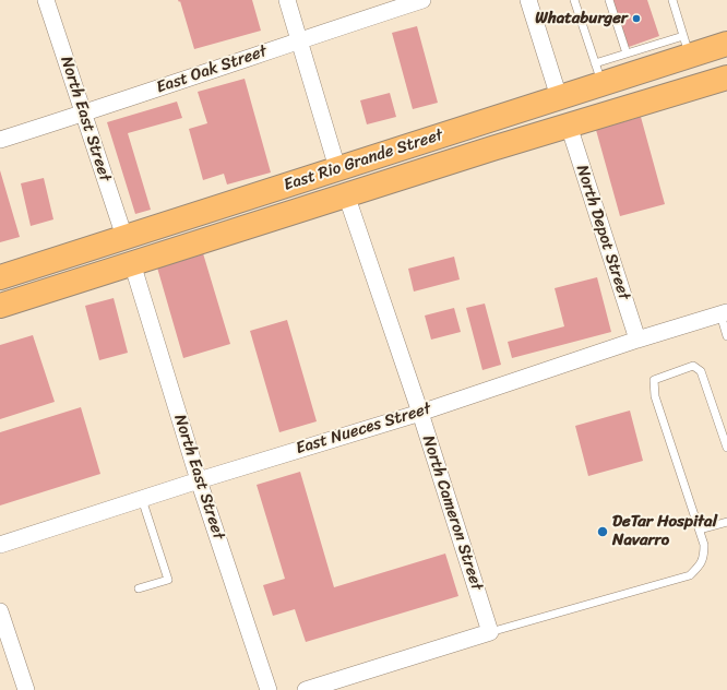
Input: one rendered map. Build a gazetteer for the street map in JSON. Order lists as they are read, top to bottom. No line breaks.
{"streets":{"main road":["East Rio Grande Street"],"street":["East Oak Street","North East Street","North Depot Street","East Nueces Street","North Cameron Street"]},"crossings":[["East Oak Street","North East Street"],["North East Street","East Rio Grande Street"],["North East Street","East Nueces Street"],["East Rio Grande Street","North Depot Street"],["East Rio Grande Street","North Cameron Street"],["North Depot Street","East Nueces Street"],["East Nueces Street","North Cameron Street"]],"places":["Whataburger","DeTar Hospital Navarro"]}
